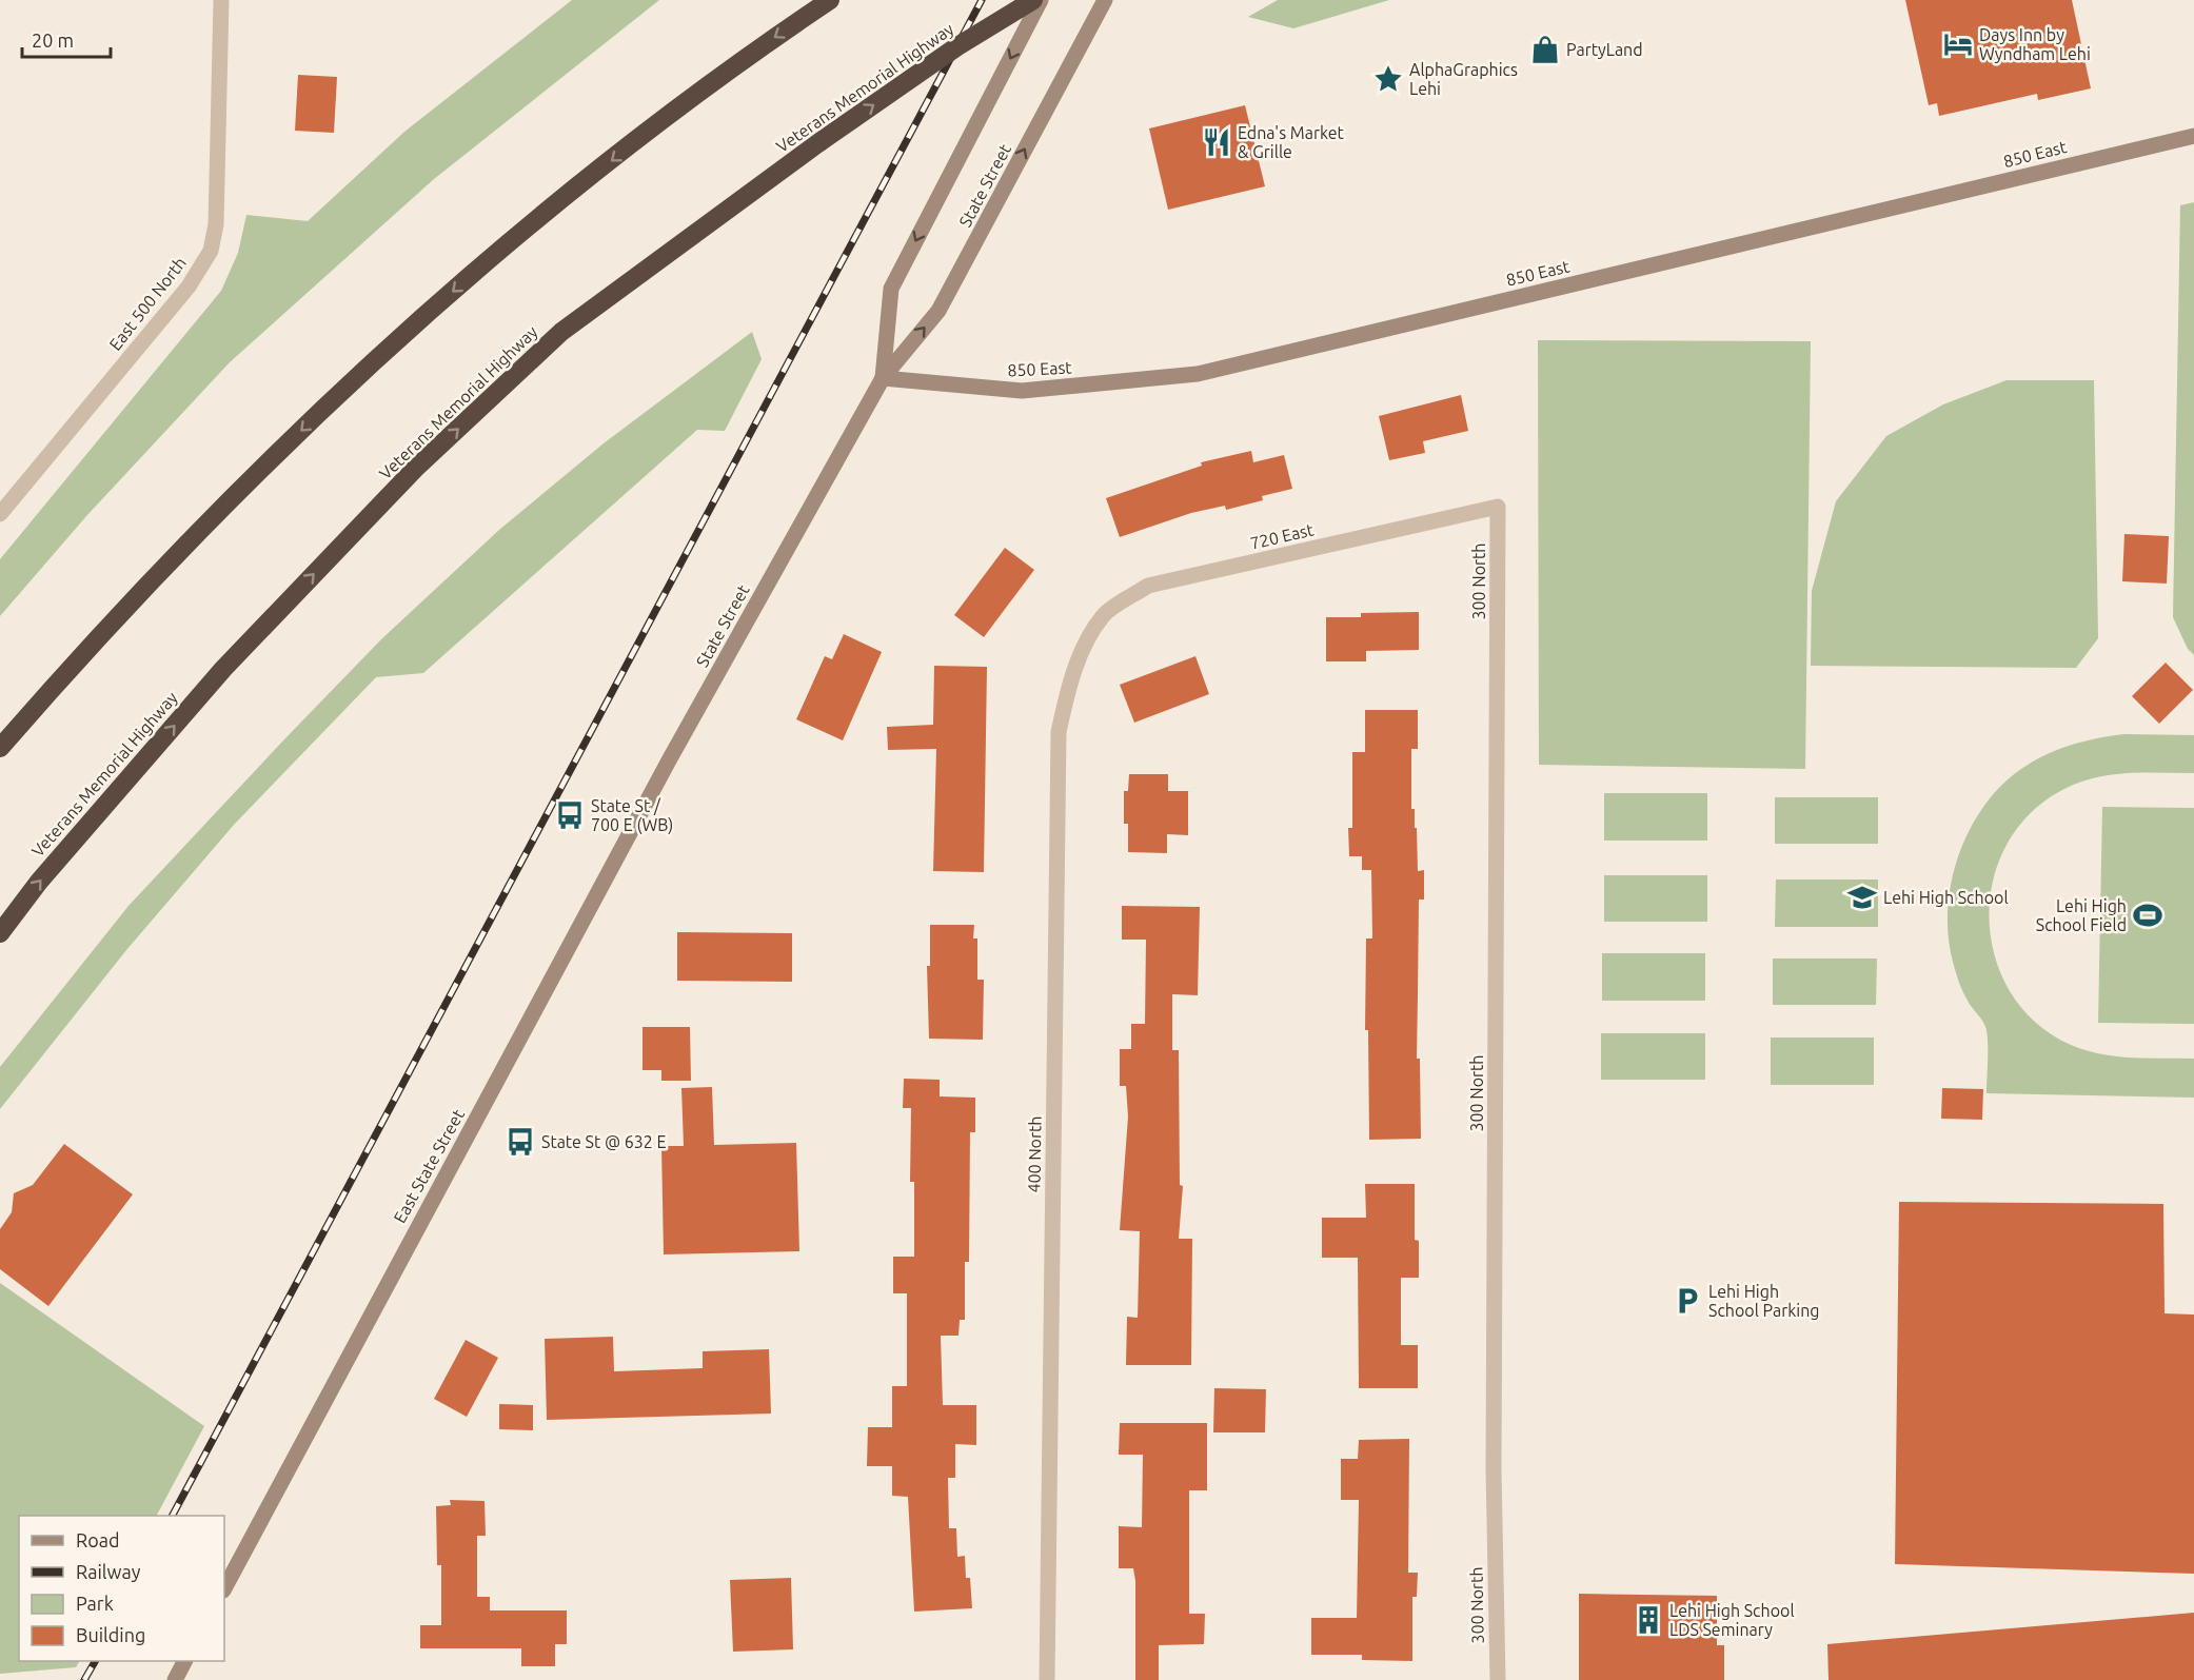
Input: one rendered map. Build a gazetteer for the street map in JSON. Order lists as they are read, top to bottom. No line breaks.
{"streets":{"highway":["Veterans Memorial Highway"],"main road":["850 East","State Street","East State Street"],"street":["East 500 North","720 East","300 North","400 North"]},"crossings":[["850 East","State Street"],["State Street","East State Street"],["720 East","300 North"],["720 East","400 North"]],"places":{"hotel":["Days Inn by Wyndham Lehi"],"shop":["PartyLand"],"place":["AlphaGraphics Lehi"],"restaurant":["Edna's Market & Grille"],"bus stop":["State St / 700 E (WB)","State St @ 632 E"],"school or university":["Lehi High School"],"sports":["Lehi High School Field"],"parking":["Lehi High School Parking"],"building":["Lehi High School LDS Seminary"]},"legend":["Road","Railway","Park","Building"],"scale_bar":"20 m"}
